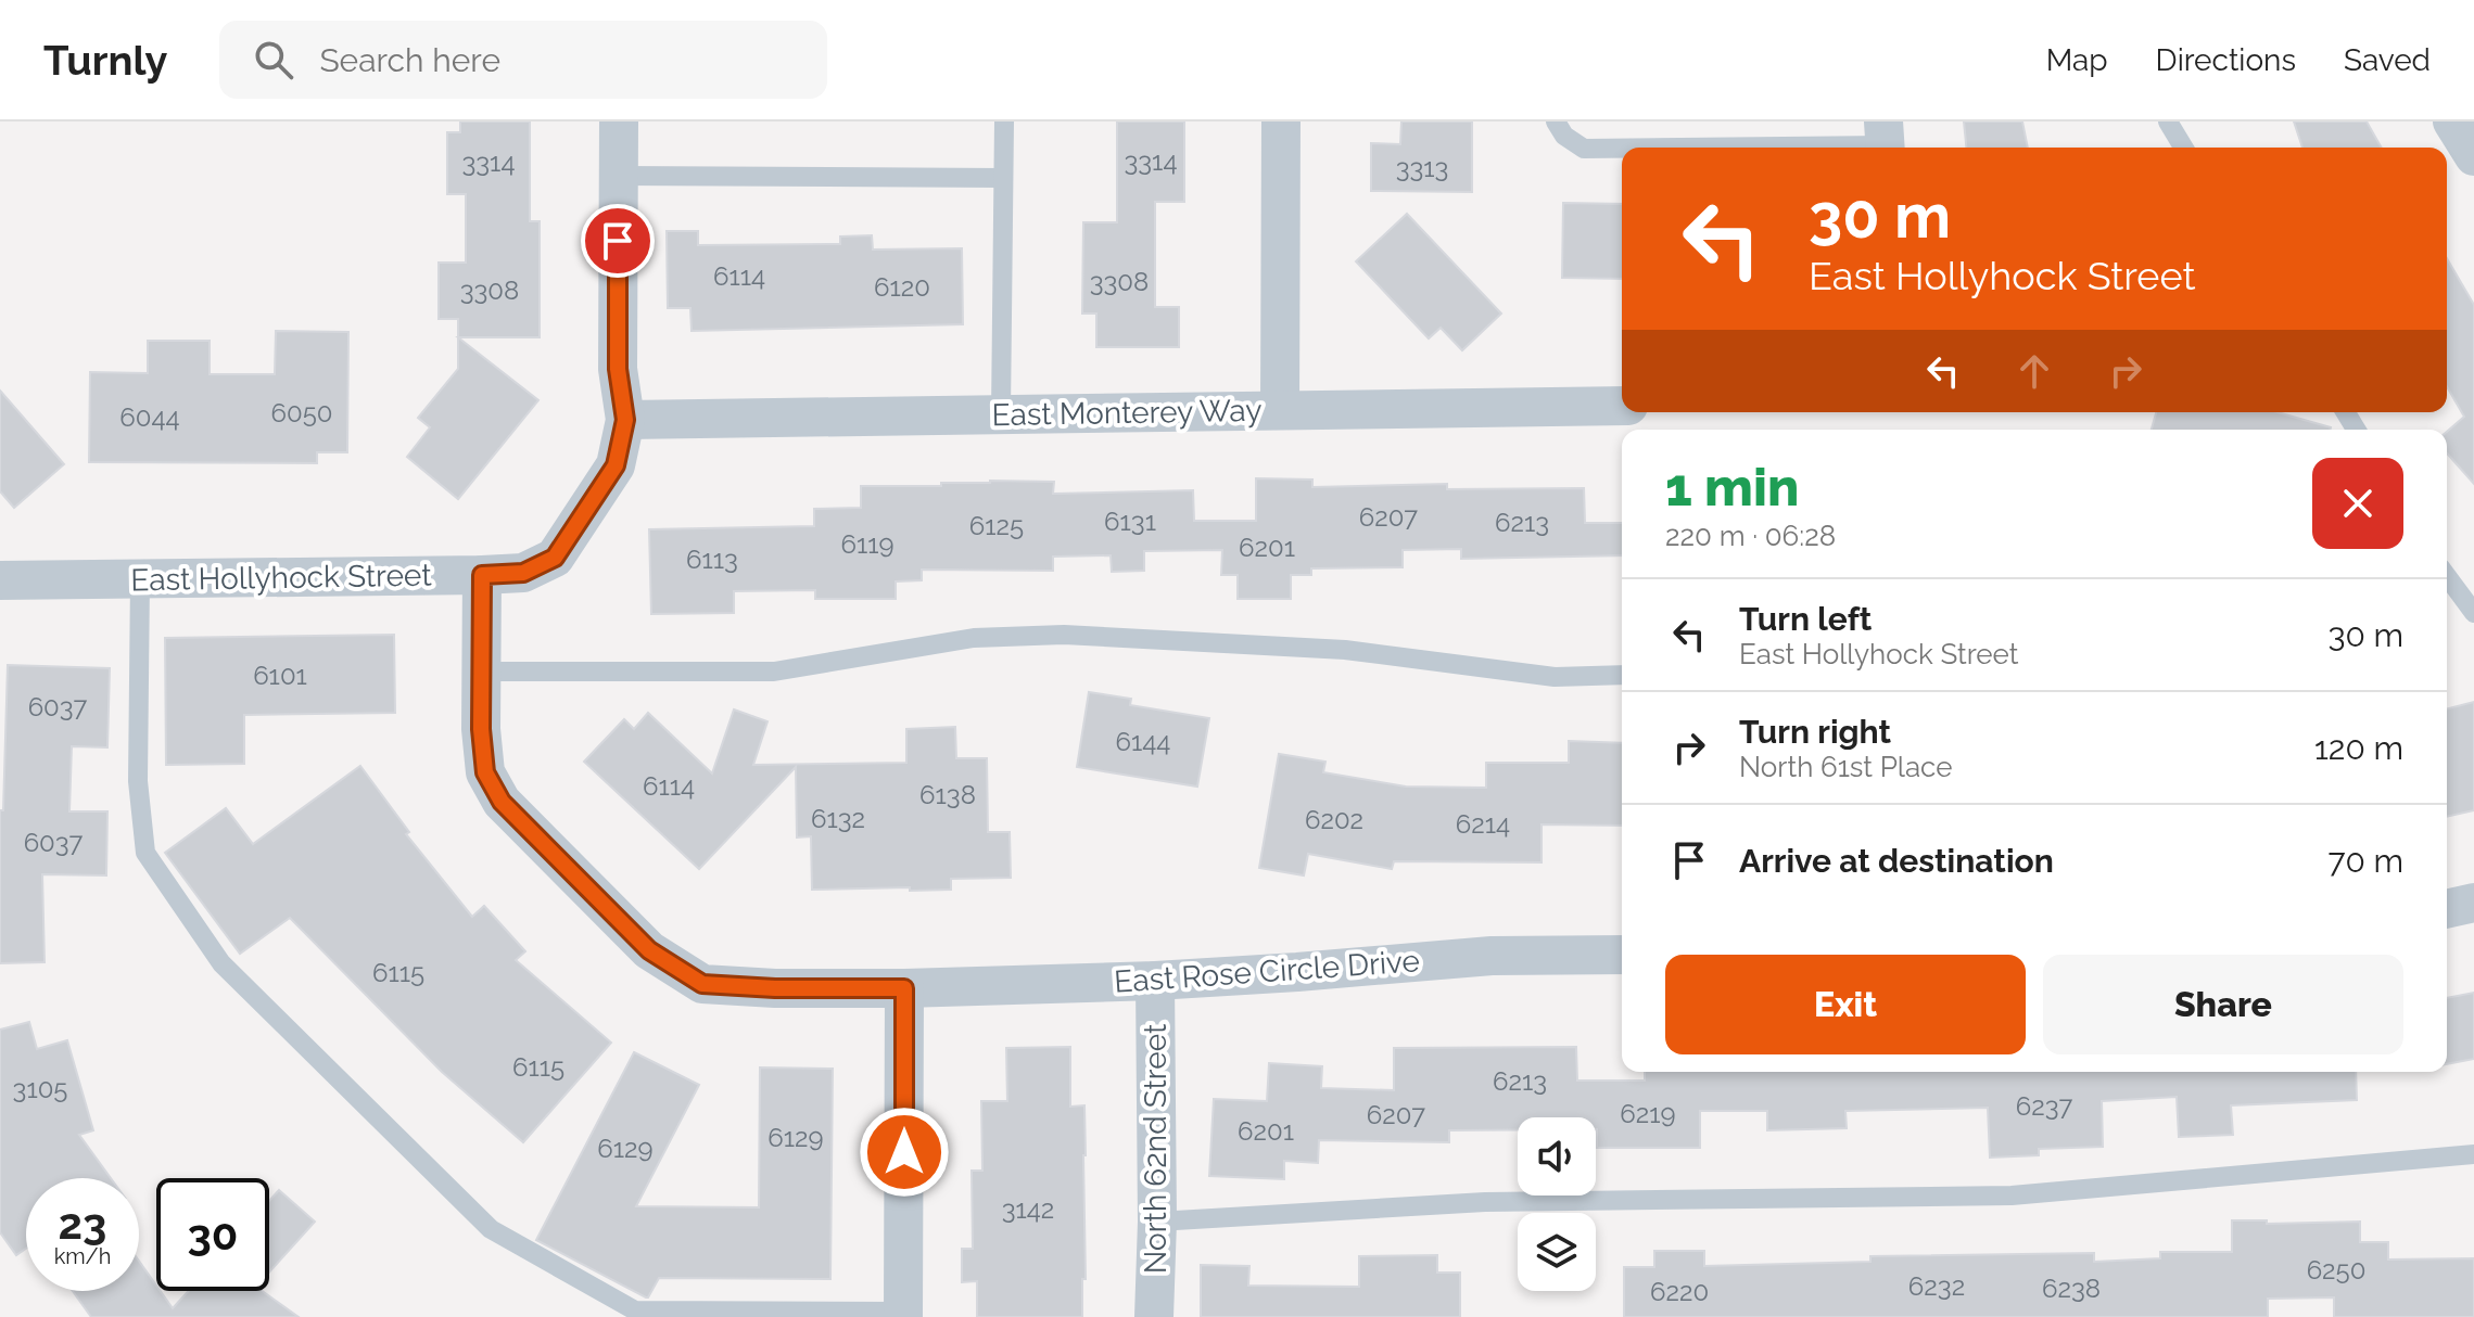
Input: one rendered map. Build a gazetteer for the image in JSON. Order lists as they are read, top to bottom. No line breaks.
{"streets":{"street":["East Monterey Way","East Hollyhock Street","East Rose Circle Drive","North 62nd Street"]},"crossings":[["East Monterey Way","East Hollyhock Street"],["East Rose Circle Drive","North 62nd Street"]],"house_numbers":["3314","3314","3313","6114","3308","6120","3308","6050","6044","6207","6131","6213","6125","6119","6201","6113","6101","6037","6144","6114","6138","6132","6202","6214","6037","6115","6115","6213","3105","6237","6219","6207","6201","6129","6129","3142","6250","6232","6238","6220"],"page":{"header":"Turnly","search":"Search here","nav":["Map","Directions","Saved"],"turn":["30 m","East Hollyhock Street"],"heading":["1 min","220 m · 06:28"],"list":[{"name":"Turn left","note":"East Hollyhock Street","value":"30 m"},{"name":"Turn right","note":"North 61st Place","value":"120 m"},{"name":"Arrive at destination","value":"70 m"}],"buttons":["Exit","Share"],"speed":"23 km/h","limit":"30"}}
